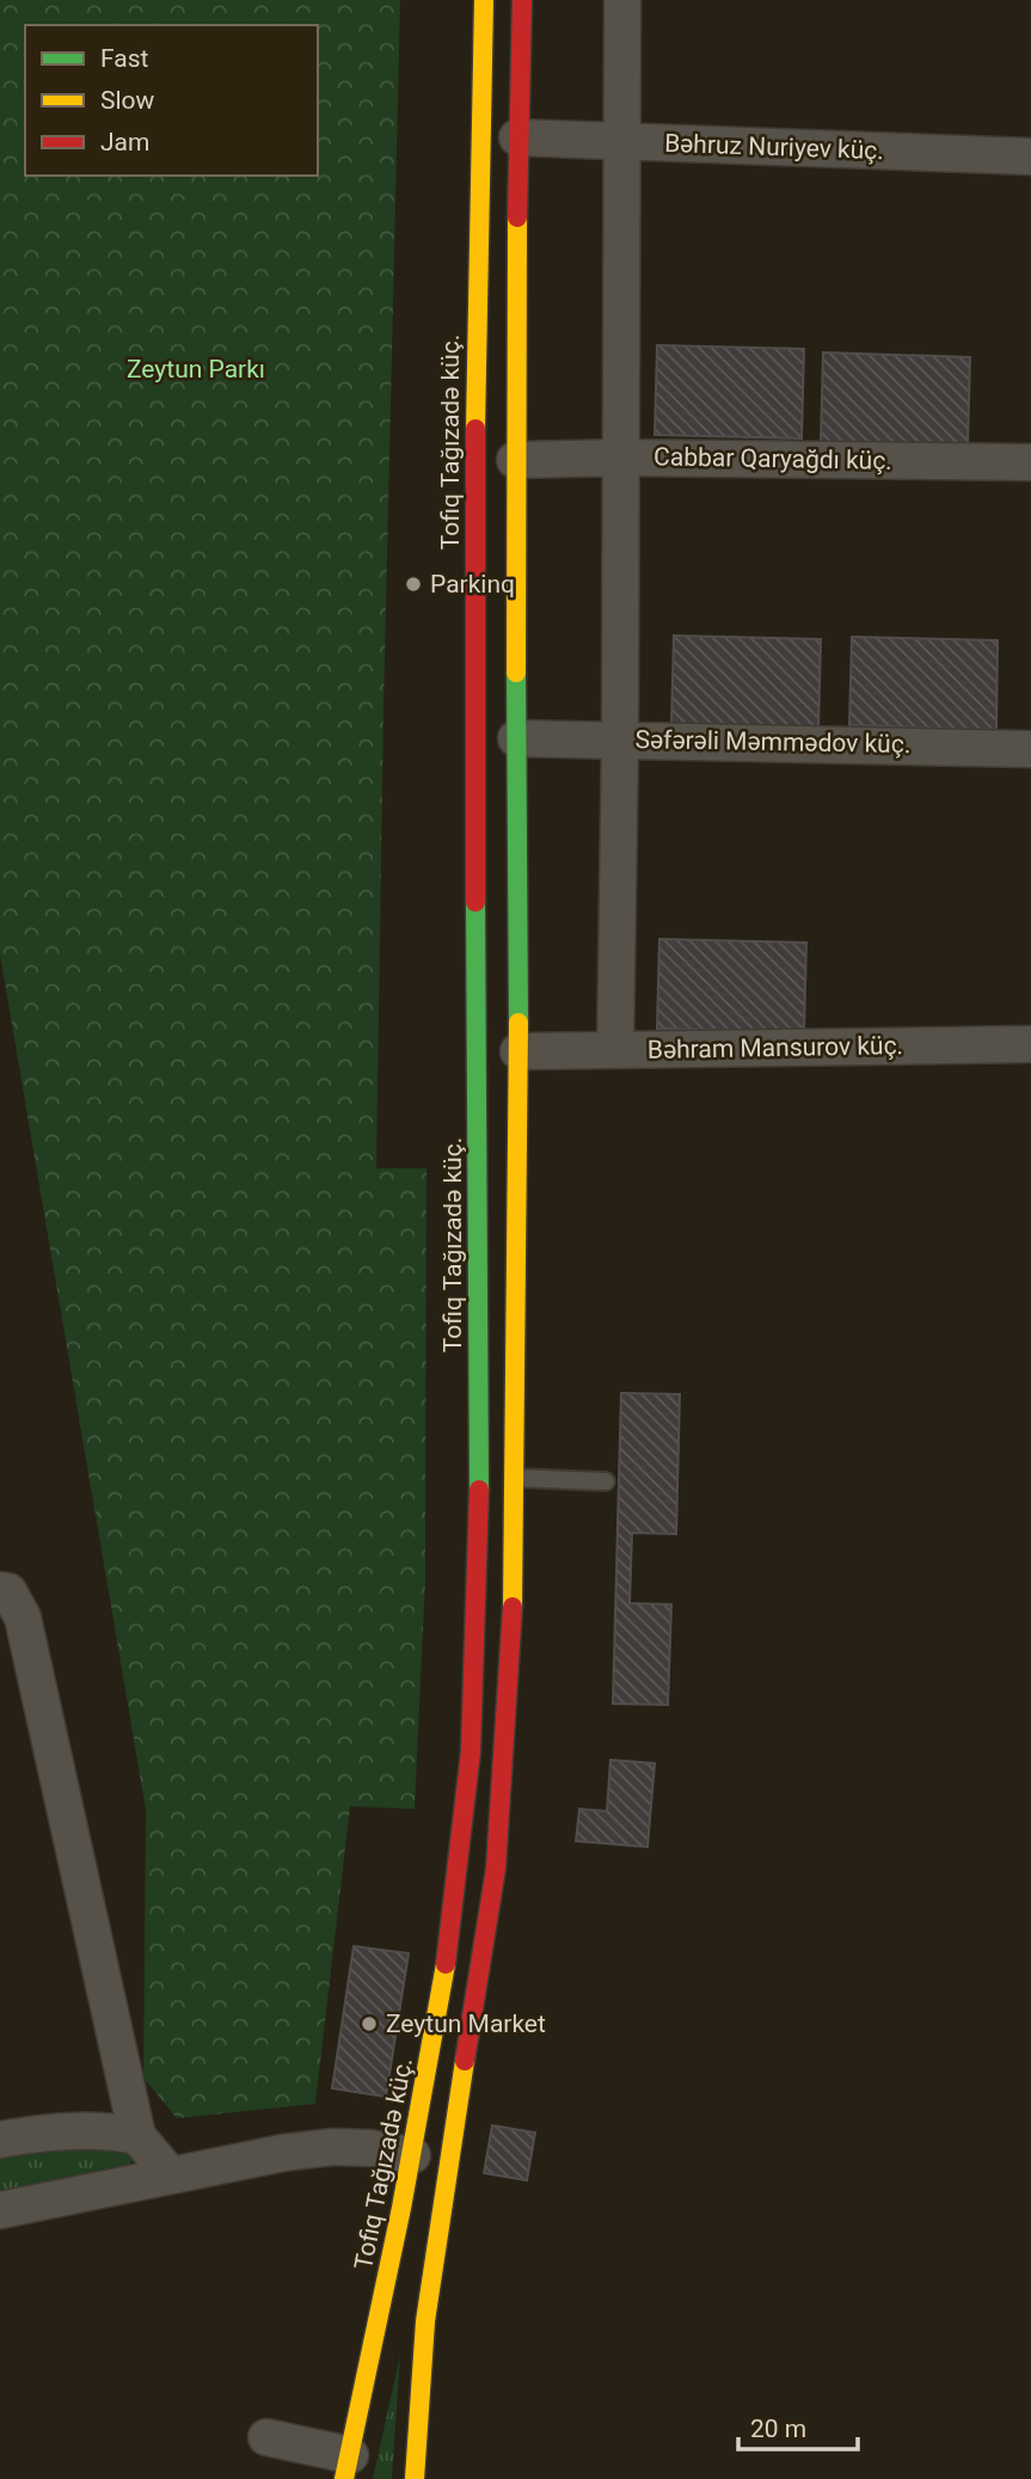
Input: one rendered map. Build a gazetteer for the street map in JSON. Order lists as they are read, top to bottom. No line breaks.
{"streets":{"main road":["Tofiq Tağızadə küç."],"street":["Bəhruz Nuriyev küç.","Cabbar Qaryağdı küç.","Səfərəli Məmmədov küç.","Bəhram Mansurov küç."]},"parks":["Zeytun Parkı"],"places":["Parkinq","Zeytun Market"],"legend":["Fast","Slow","Jam"],"scale_bar":"20 m"}
